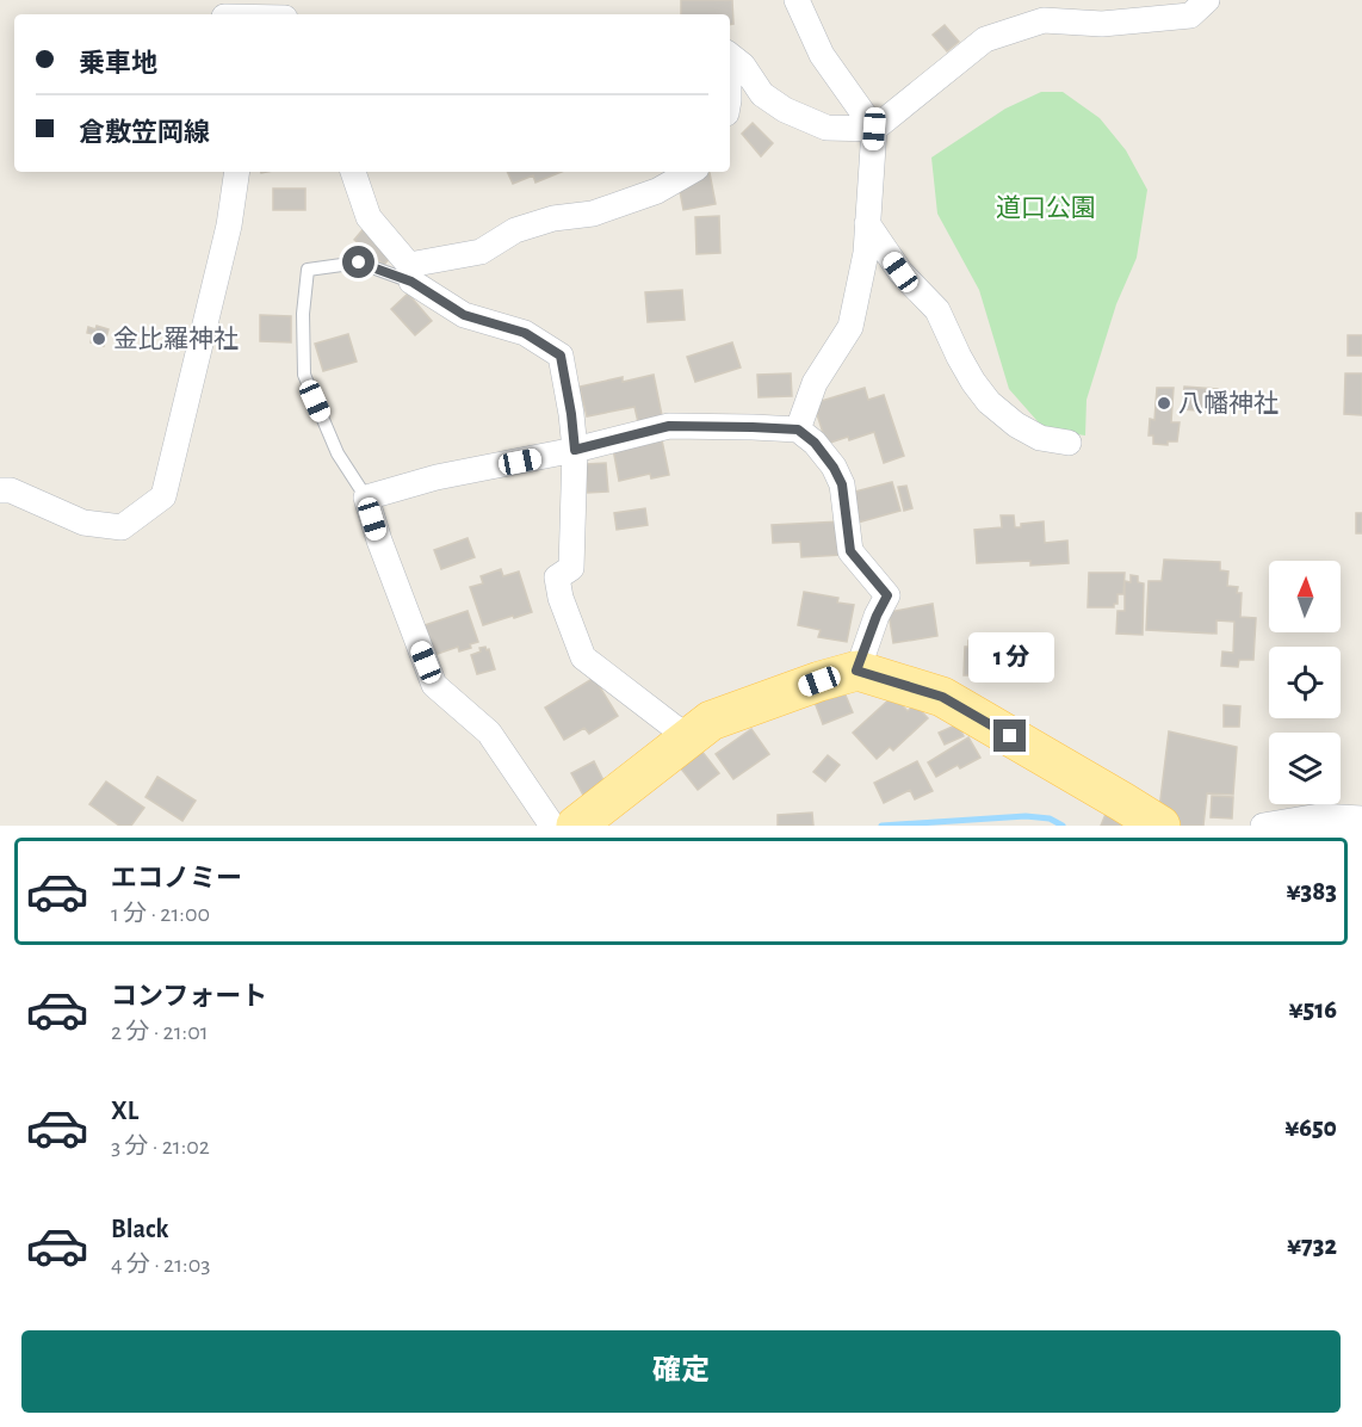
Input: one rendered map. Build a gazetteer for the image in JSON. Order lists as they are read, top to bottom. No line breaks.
{"parks":["道口公園"],"places":["金比羅神社","八幡神社"],"north":"top","page":{"banner":["乗車地","倉敷笠岡線"],"bubble":"1 分","list":[{"name":"エコノミー","note":"1 分 · 21:00","value":"¥383"},{"name":"コンフォート","note":"2 分 · 21:01","value":"¥516"},{"name":"XL","note":"3 分 · 21:02","value":"¥650"},{"name":"Black","note":"4 分 · 21:03","value":"¥732"}],"buttons":"確定"}}
